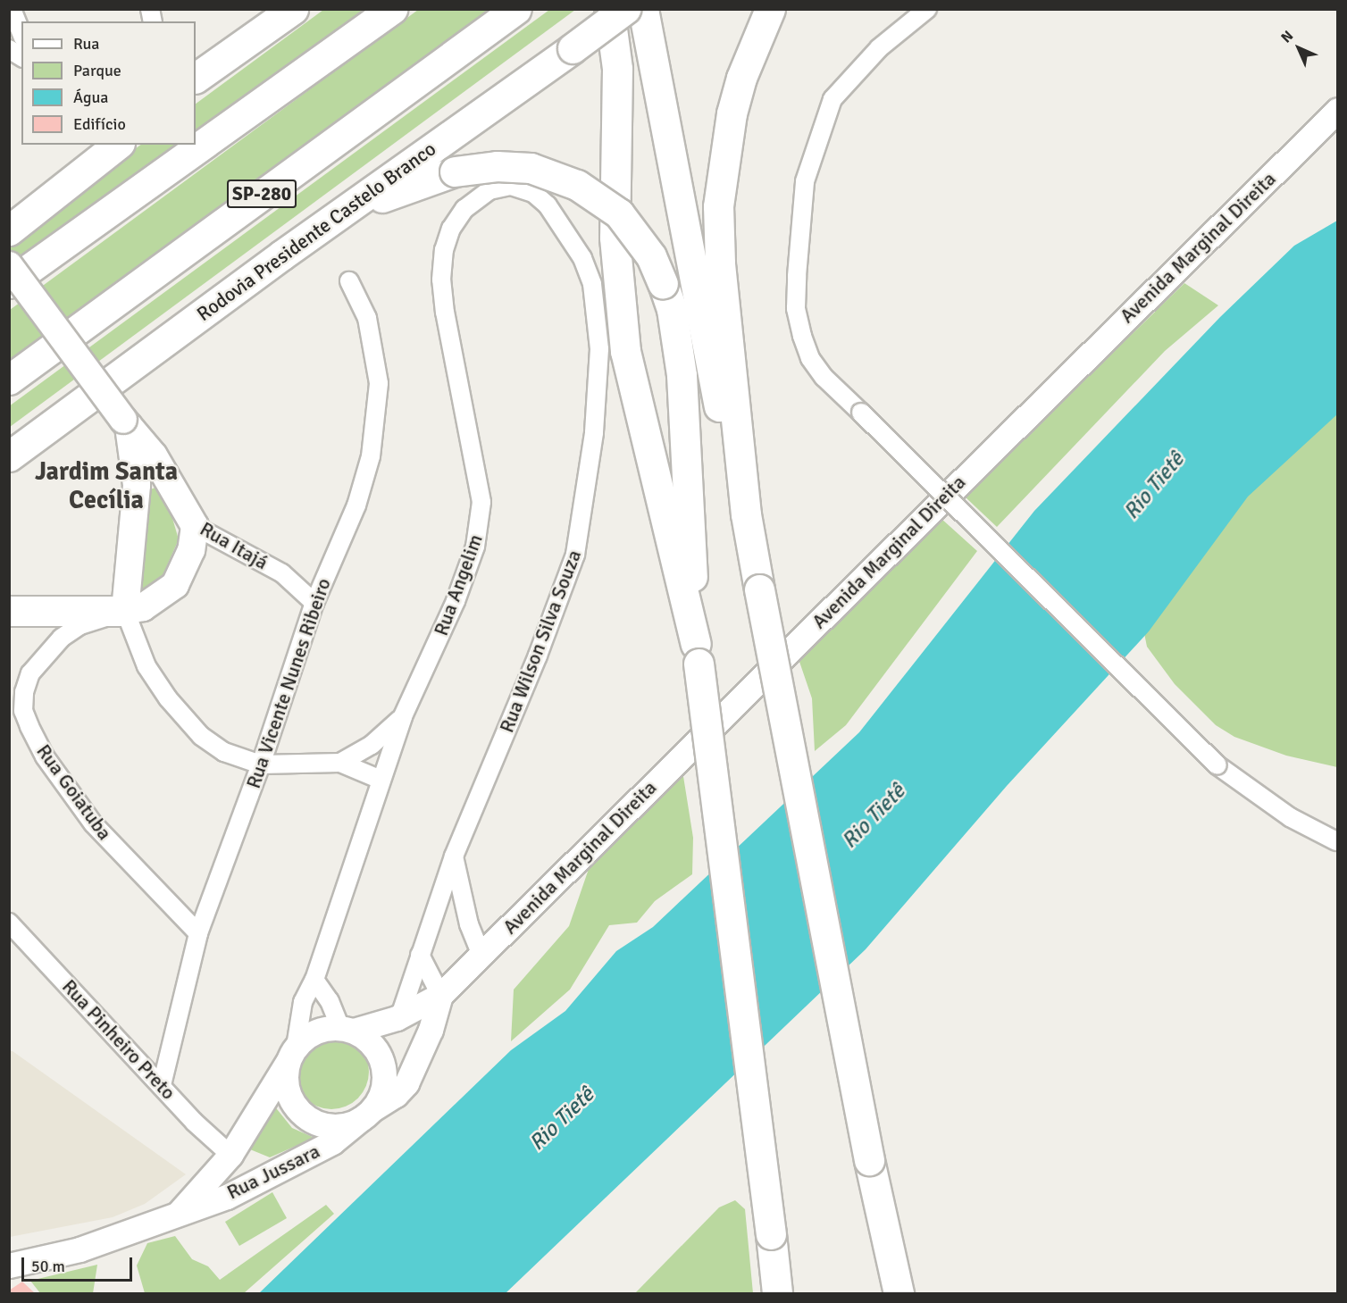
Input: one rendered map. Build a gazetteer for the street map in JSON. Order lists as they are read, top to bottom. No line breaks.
{"streets":{"highway":["SP-280","Rodovia Presidente Castelo Branco"],"main road":["Avenida Marginal Direita","Rua Itajá","Rua Jussara"],"street":["Rua Angelim","Rua Wilson Silva Souza","Rua Vicente Nunes Ribeiro","Rua Goiatuba","Rua Pinheiro Preto"]},"crossings":[["Avenida Marginal Direita","Rua Angelim"],["Avenida Marginal Direita","Rua Wilson Silva Souza"],["Avenida Marginal Direita","Rua Jussara"],["Rua Itajá","Rua Vicente Nunes Ribeiro"],["Rua Angelim","Rua Wilson Silva Souza"],["Rua Angelim","Rua Jussara"],["Rua Vicente Nunes Ribeiro","Rua Goiatuba"],["Rua Vicente Nunes Ribeiro","Rua Pinheiro Preto"],["Rua Pinheiro Preto","Rua Jussara"]],"districts":["Jardim Santa Cecília"],"water":["Rio Tietê"],"legend":["Rua","Parque","Água","Edifício"],"scale_bar":"50 m","north":"top left"}
